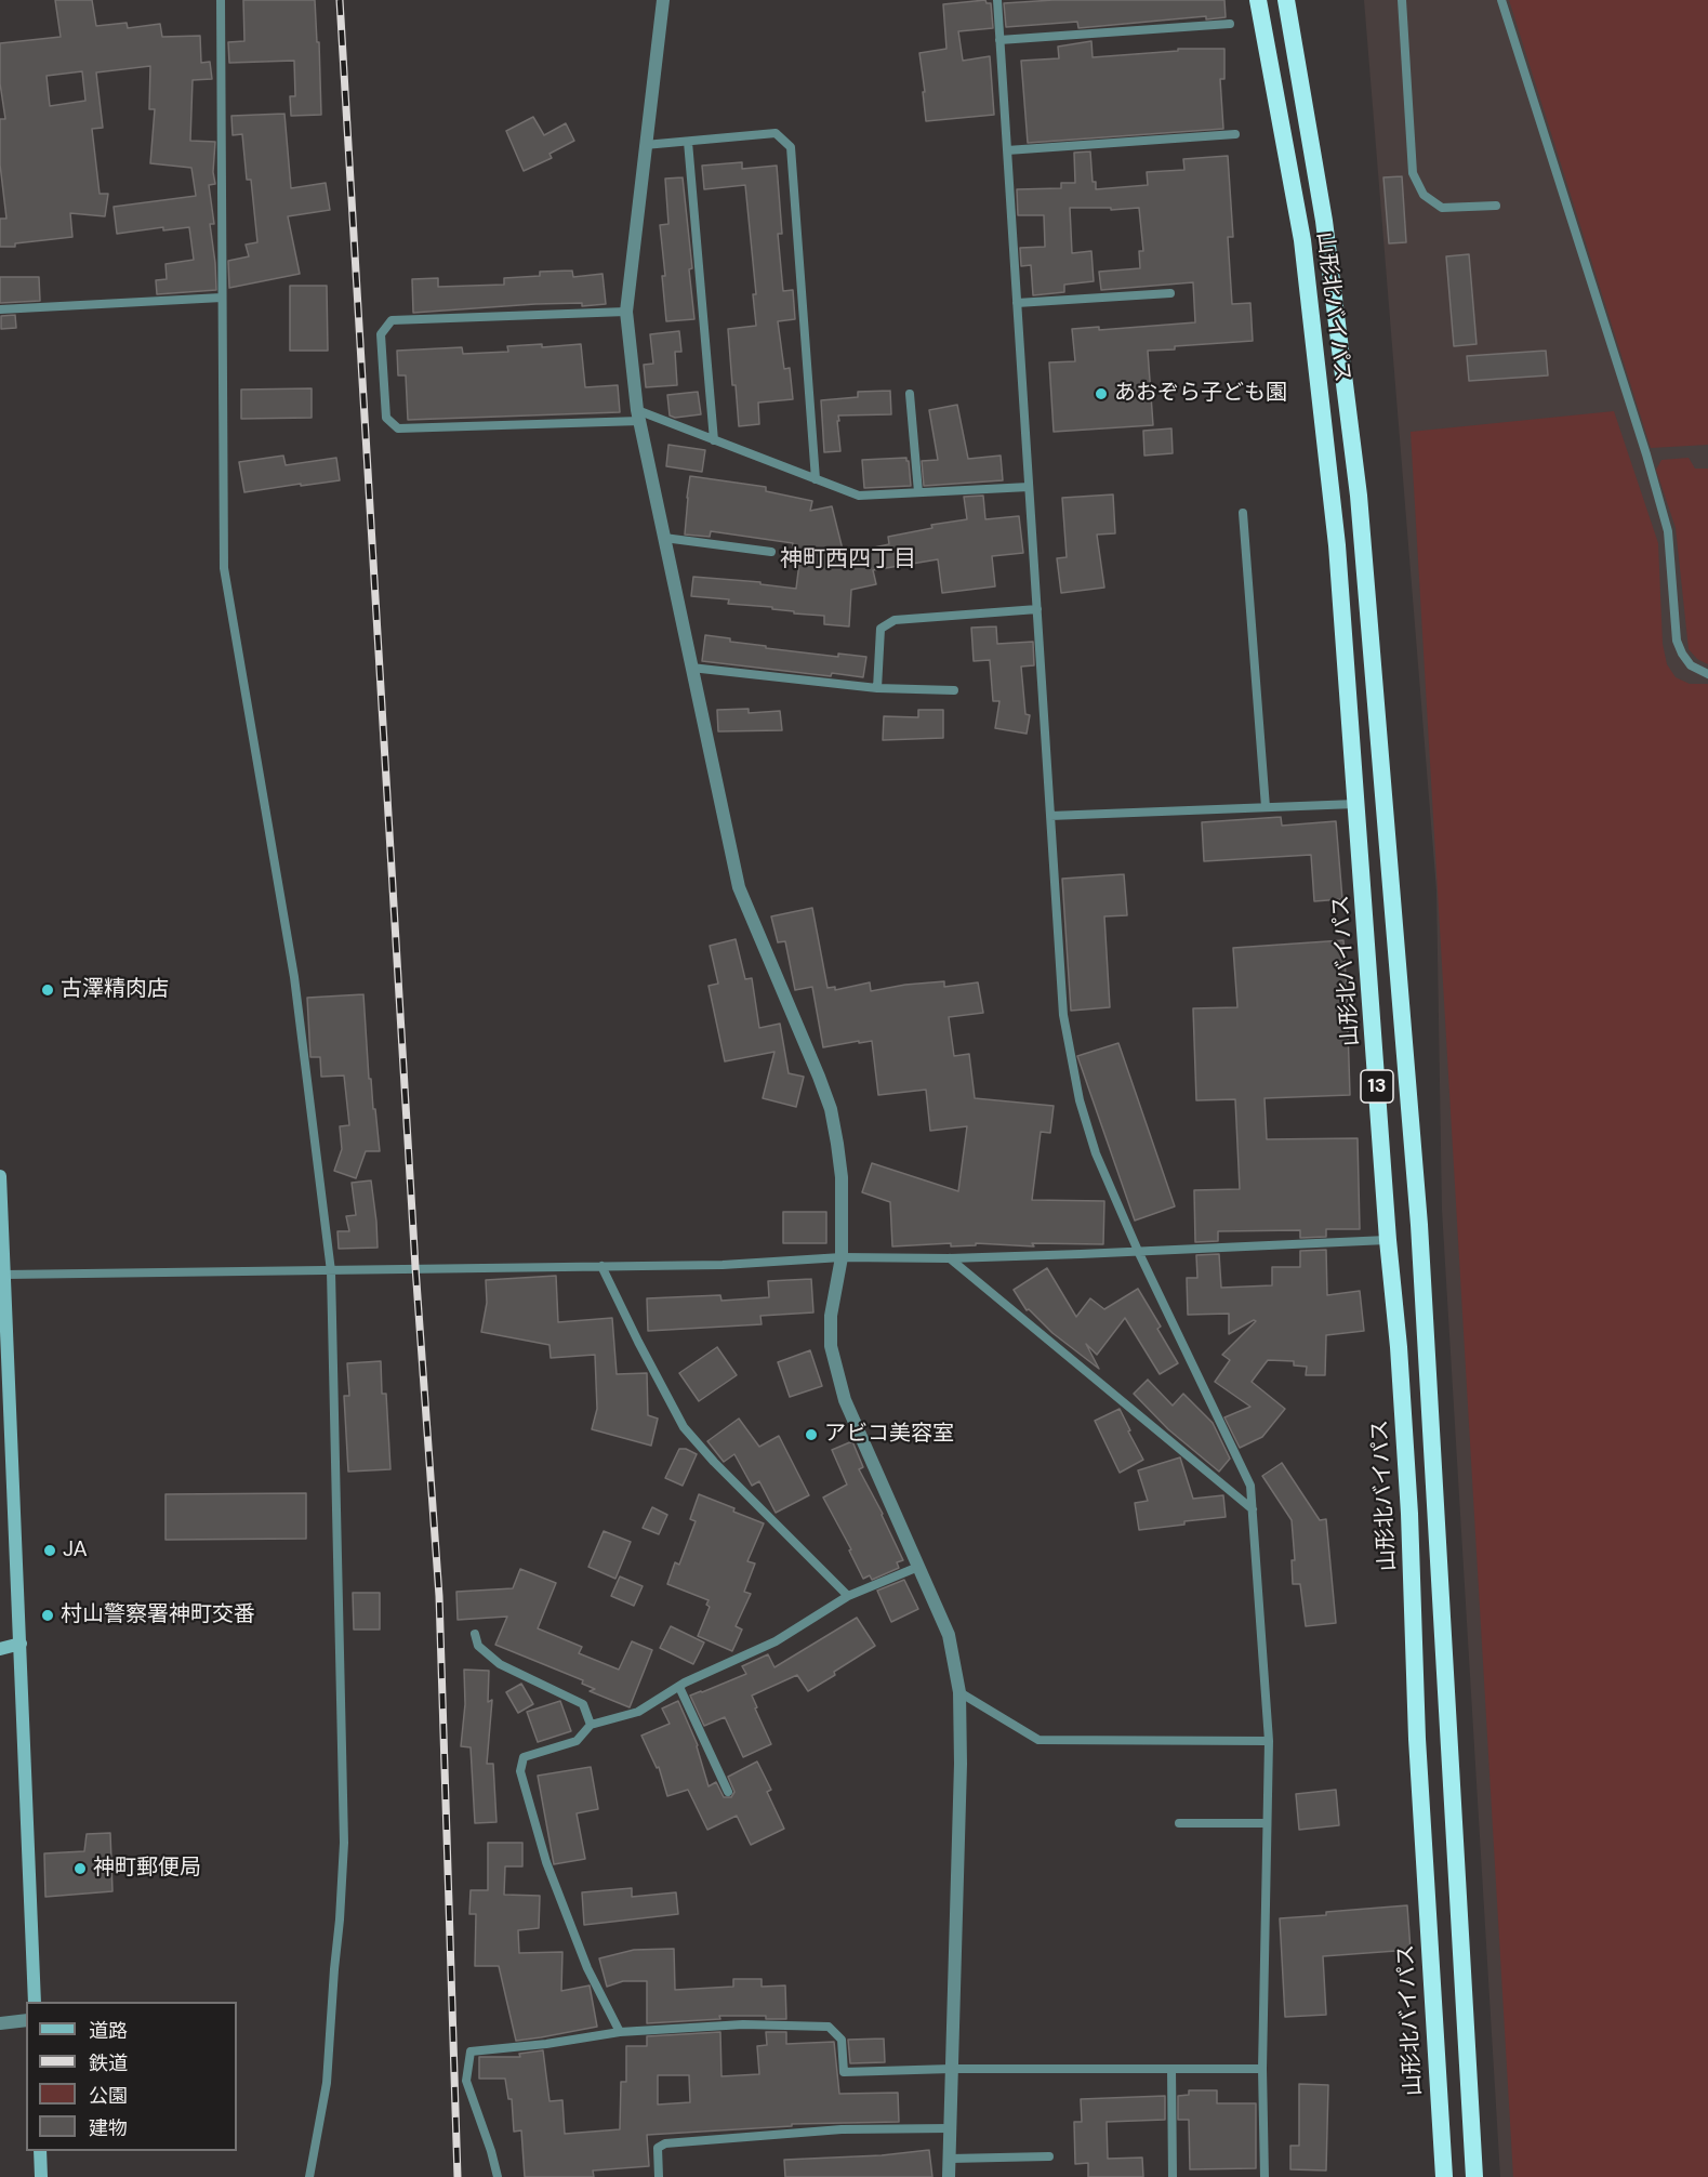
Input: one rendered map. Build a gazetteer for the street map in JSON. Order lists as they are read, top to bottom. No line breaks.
{"streets":{"highway":["山形北バイパス","13"]},"districts":["神町西四丁目"],"places":["あおぞら子ども園","古澤精肉店","アビコ美容室","JA","村山警察署神町交番","神町郵便局"],"legend":["道路","鉄道","公園","建物"]}
